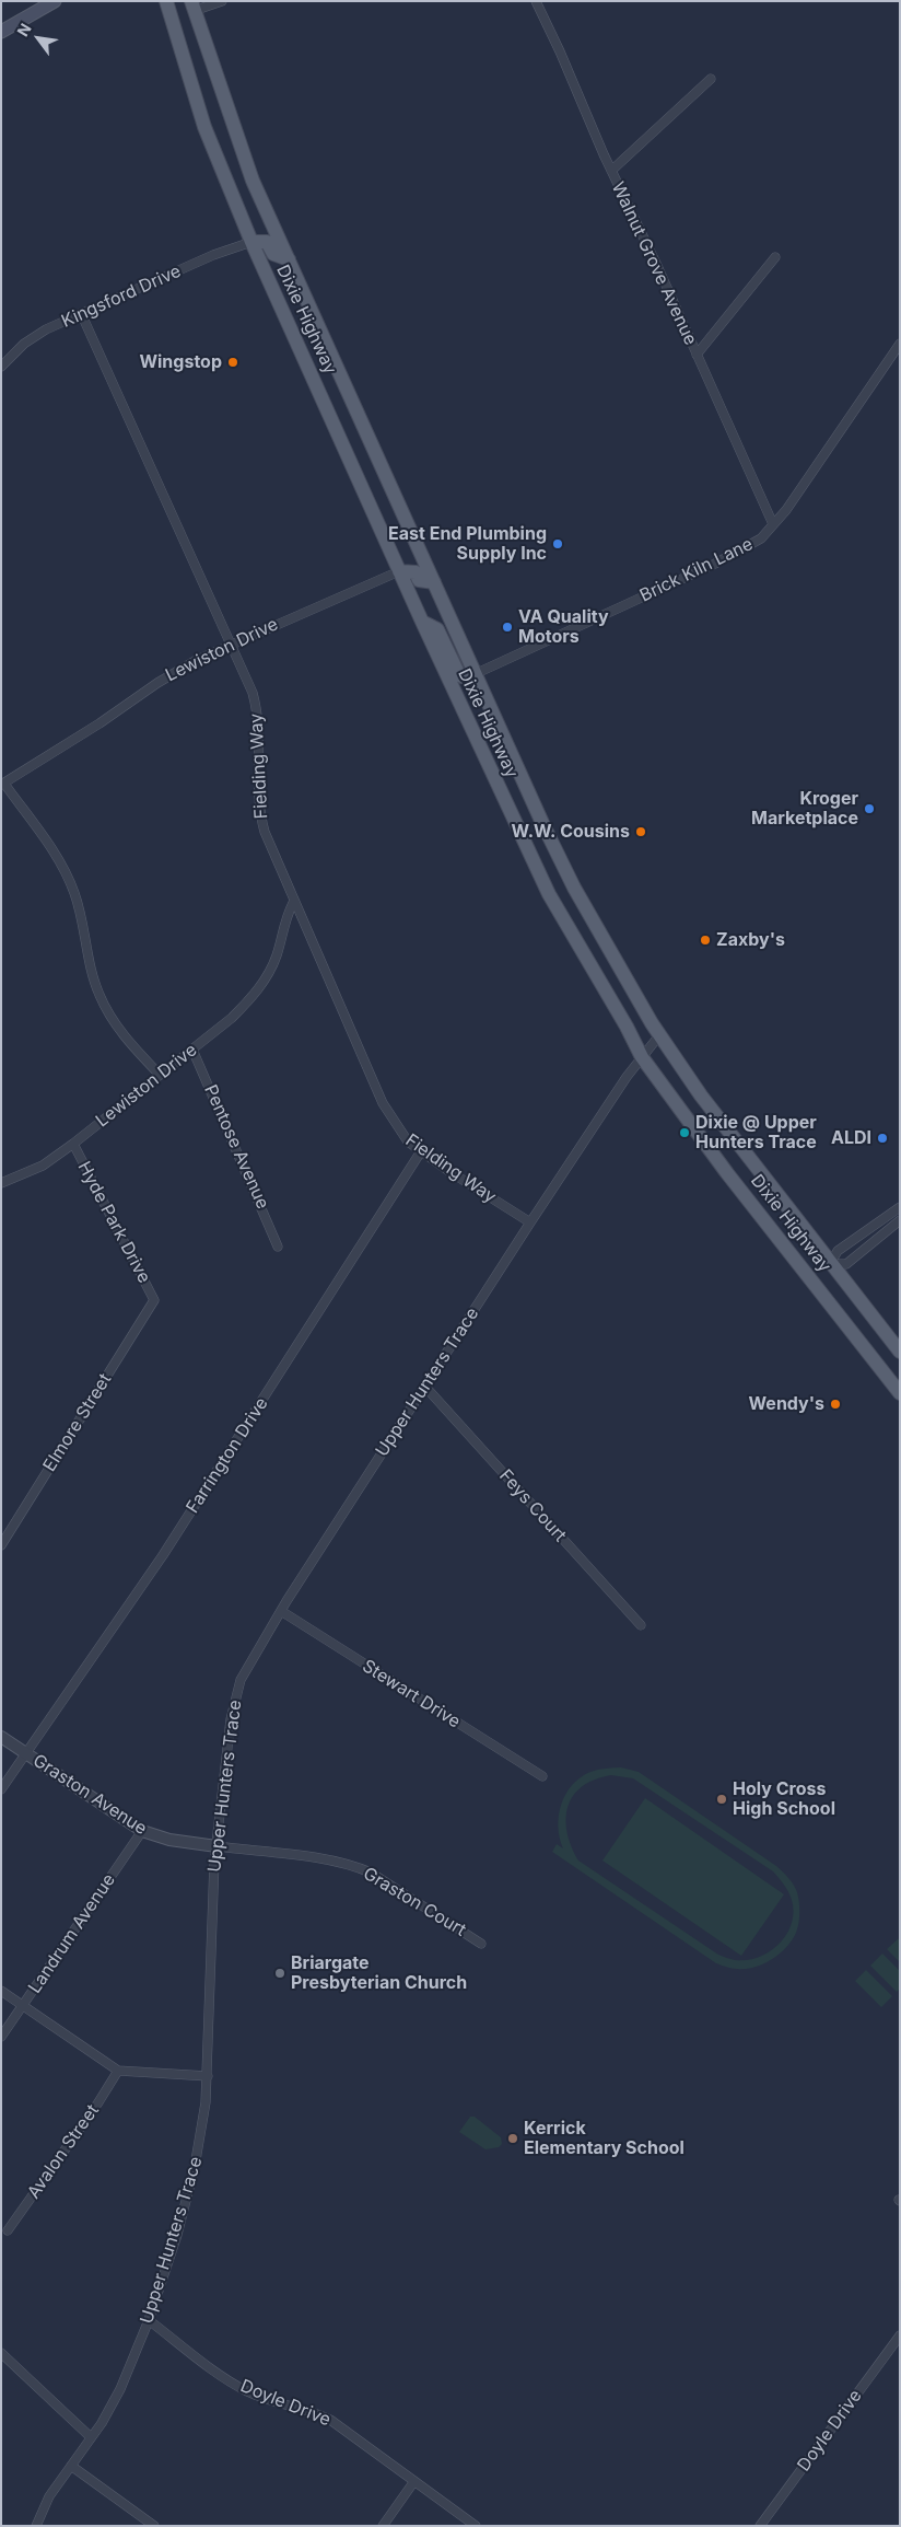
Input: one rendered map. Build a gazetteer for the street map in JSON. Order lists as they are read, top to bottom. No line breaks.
{"streets":{"main road":["Dixie Highway"],"street":["Walnut Grove Avenue","Kingsford Drive","Brick Kiln Lane","Lewiston Drive","Fielding Way","Pentose Avenue","Hyde Park Drive","Upper Hunters Trace","Elmore Street","Farrington Drive","Feys Court","Stewart Drive","Graston Avenue","Graston Court","Landrum Avenue","Avalon Street","Doyle Drive"]},"crossings":[["Walnut Grove Avenue","Brick Kiln Lane"],["Kingsford Drive","Dixie Highway"],["Kingsford Drive","Fielding Way"],["Dixie Highway","Brick Kiln Lane"],["Dixie Highway","Lewiston Drive"],["Dixie Highway","Upper Hunters Trace"],["Lewiston Drive","Fielding Way"],["Lewiston Drive","Pentose Avenue"],["Lewiston Drive","Hyde Park Drive"],["Fielding Way","Upper Hunters Trace"],["Fielding Way","Farrington Drive"],["Hyde Park Drive","Elmore Street"],["Upper Hunters Trace","Feys Court"],["Upper Hunters Trace","Stewart Drive"],["Upper Hunters Trace","Graston Avenue"],["Upper Hunters Trace","Graston Court"],["Upper Hunters Trace","Doyle Drive"],["Farrington Drive","Graston Avenue"],["Graston Avenue","Graston Court"],["Graston Avenue","Landrum Avenue"]],"places":["Wingstop","East End Plumbing Supply Inc","VA Quality Motors","Kroger Marketplace","W.W. Cousins","Zaxby's","Dixie @ Upper Hunters Trace","ALDI","Wendy's","Holy Cross High School","Briargate Presbyterian Church","Kerrick Elementary School"],"north":"top left"}
